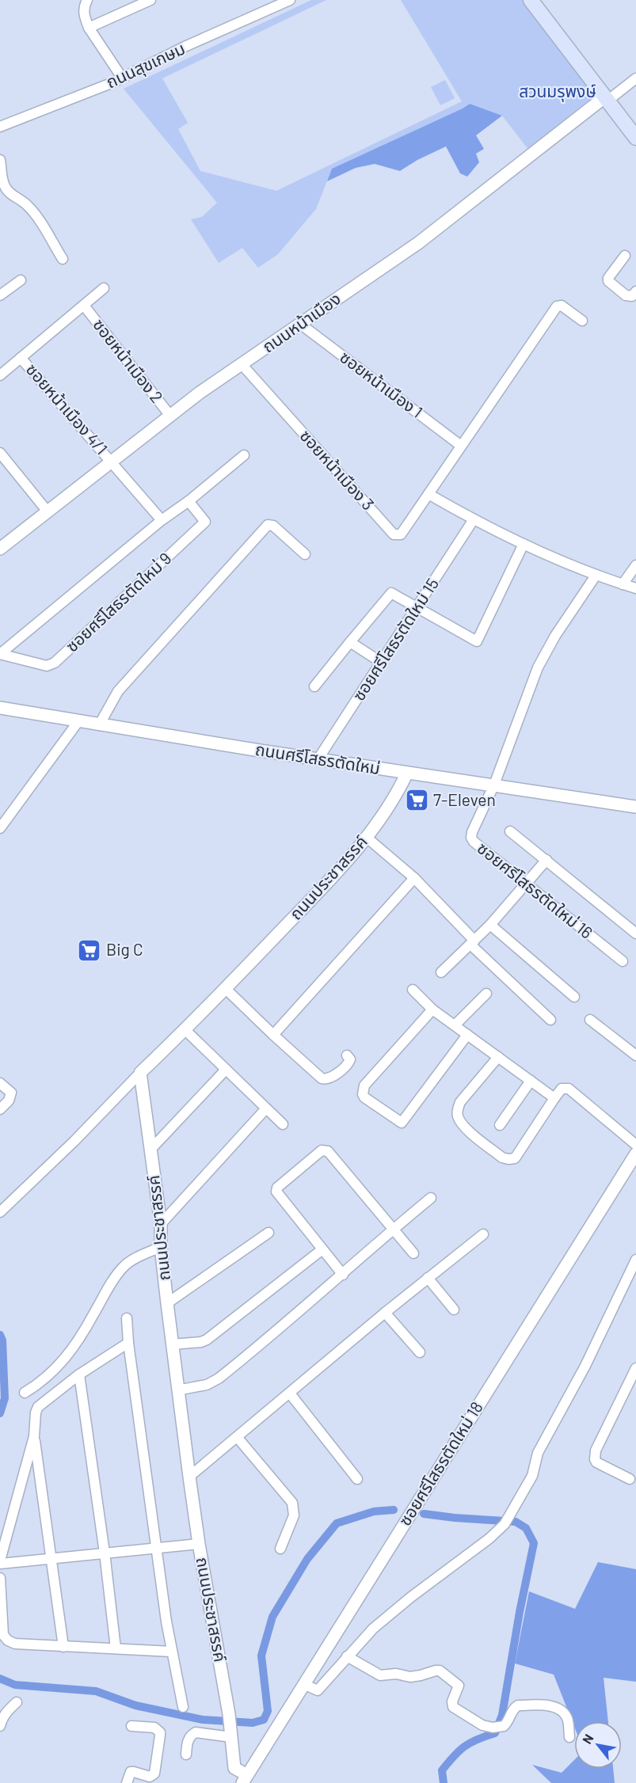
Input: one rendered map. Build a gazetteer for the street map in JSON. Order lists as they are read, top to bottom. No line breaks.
{"streets":{"street":["ถนนสุขเกษม","ถนนหน้าเมือง","ซอยหน้าเมือง 2","ซอยหน้าเมือง 1","ซอยหน้าเมือง 4/1","ซอยหน้าเมือง 3","ซอยศรีโสธรตัดใหม่ 9","ซอยศรีโสธรตัดใหม่ 15","ถนนศรีโสธรตัดใหม่","ถนนประชาสรรค์","ซอยศรีโสธรตัดใหม่ 16","ซอยศรีโสธรตัดใหม่ 18"]},"crossings":[["ถนนหน้าเมือง","ซอยหน้าเมือง 2"],["ถนนหน้าเมือง","ซอยหน้าเมือง 1"],["ถนนหน้าเมือง","ซอยหน้าเมือง 4/1"],["ถนนหน้าเมือง","ซอยหน้าเมือง 3"],["ซอยหน้าเมือง 1","ซอยหน้าเมือง 3"],["ซอยหน้าเมือง 4/1","ซอยศรีโสธรตัดใหม่ 9"],["ซอยศรีโสธรตัดใหม่ 15","ถนนศรีโสธรตัดใหม่"],["ถนนศรีโสธรตัดใหม่","ถนนประชาสรรค์"],["ถนนศรีโสธรตัดใหม่","ซอยศรีโสธรตัดใหม่ 16"],["ถนนประชาสรรค์","ซอยศรีโสธรตัดใหม่ 18"]],"parks":["สวนมรุพงษ์"],"places":{"supermarket":["7-Eleven","Big C"]},"north":"top left"}
